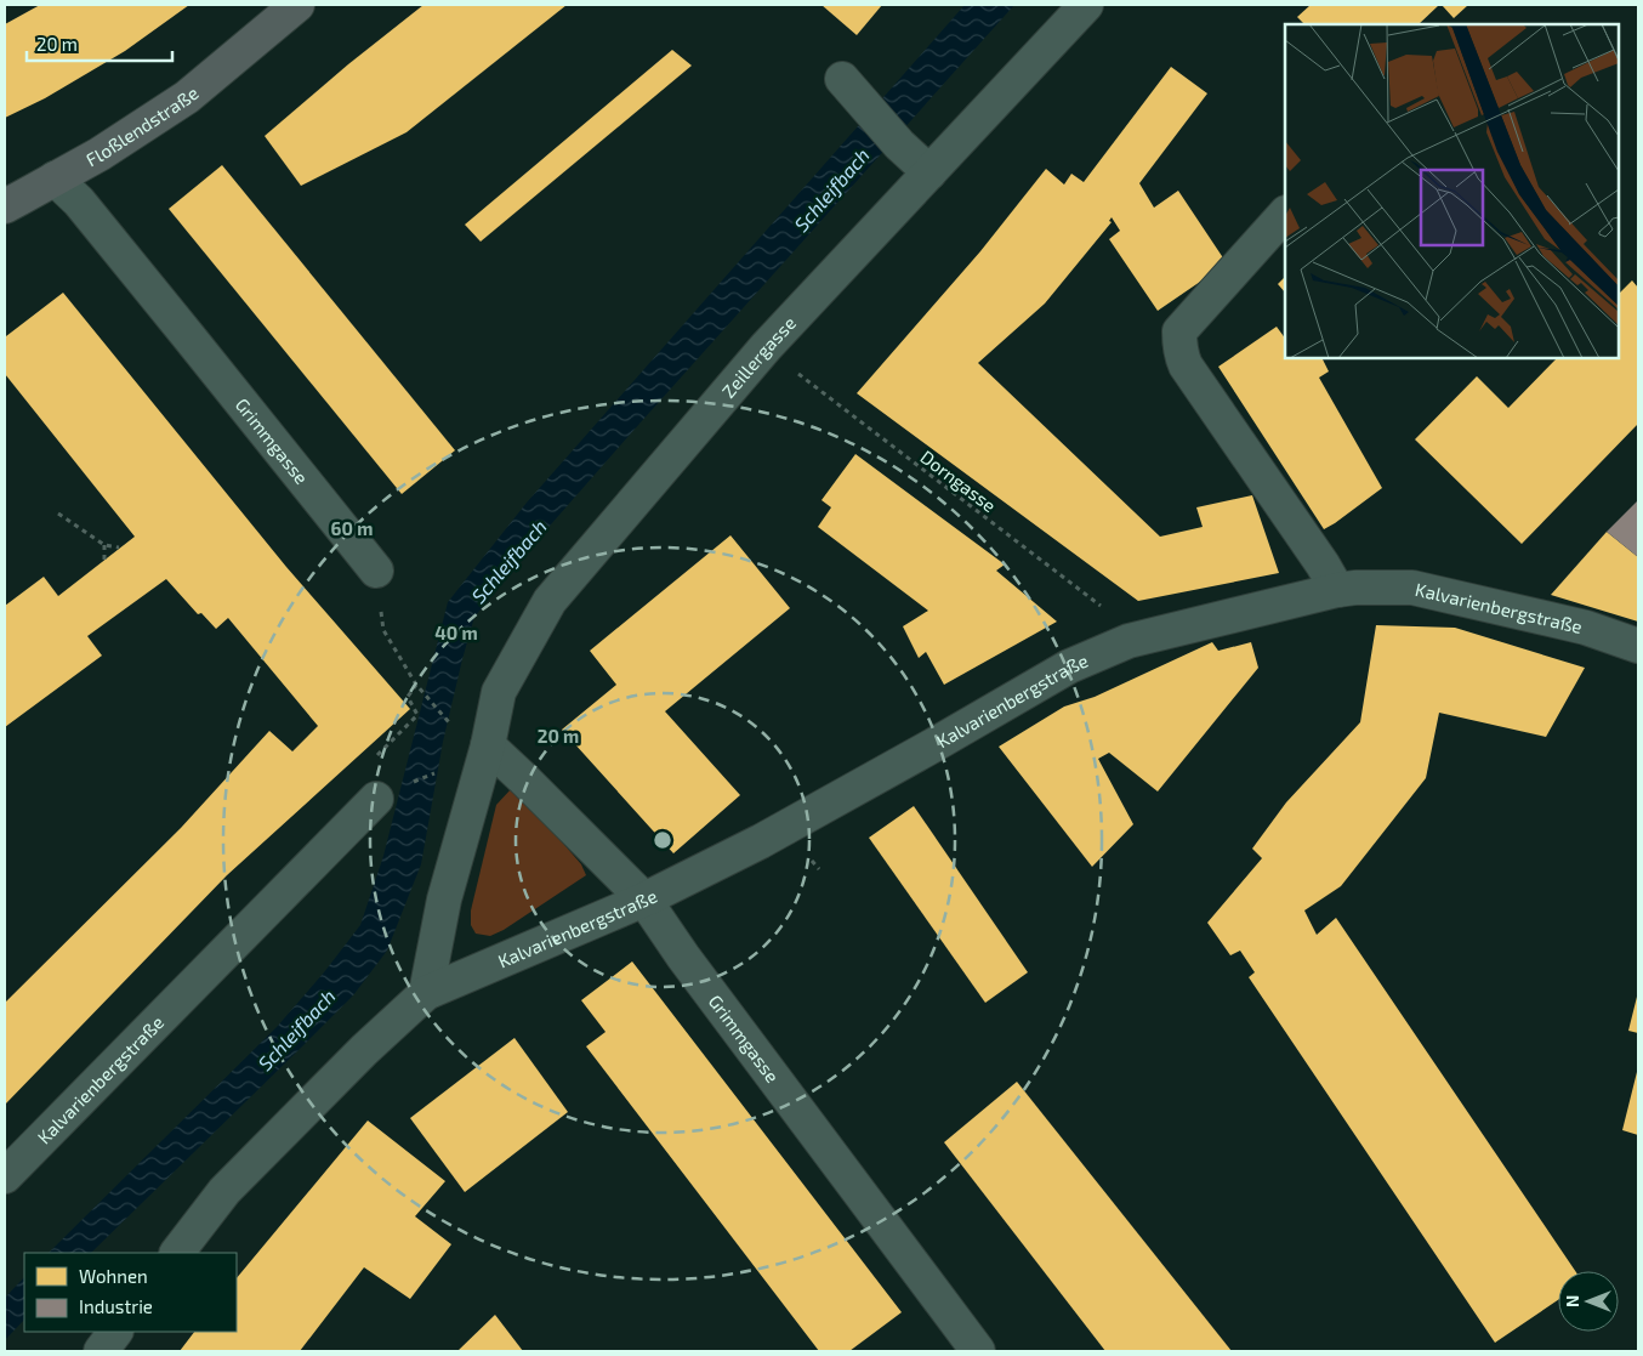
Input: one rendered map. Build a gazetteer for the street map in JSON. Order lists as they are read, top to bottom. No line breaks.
{"streets":{"main road":["Floßlendstraße"],"street":["Zeillergasse","Grimmgasse","Kalvarienbergstraße"],"path":["Dorngasse"]},"crossings":[["Floßlendstraße","Grimmgasse"],["Zeillergasse","Grimmgasse"],["Zeillergasse","Dorngasse"],["Grimmgasse","Kalvarienbergstraße"],["Dorngasse","Kalvarienbergstraße"]],"water":["Schleifbach"],"legend":["Wohnen","Industrie"],"scale_bar":"20 m","north":"left","rings":["60 m","40 m","20 m"]}
